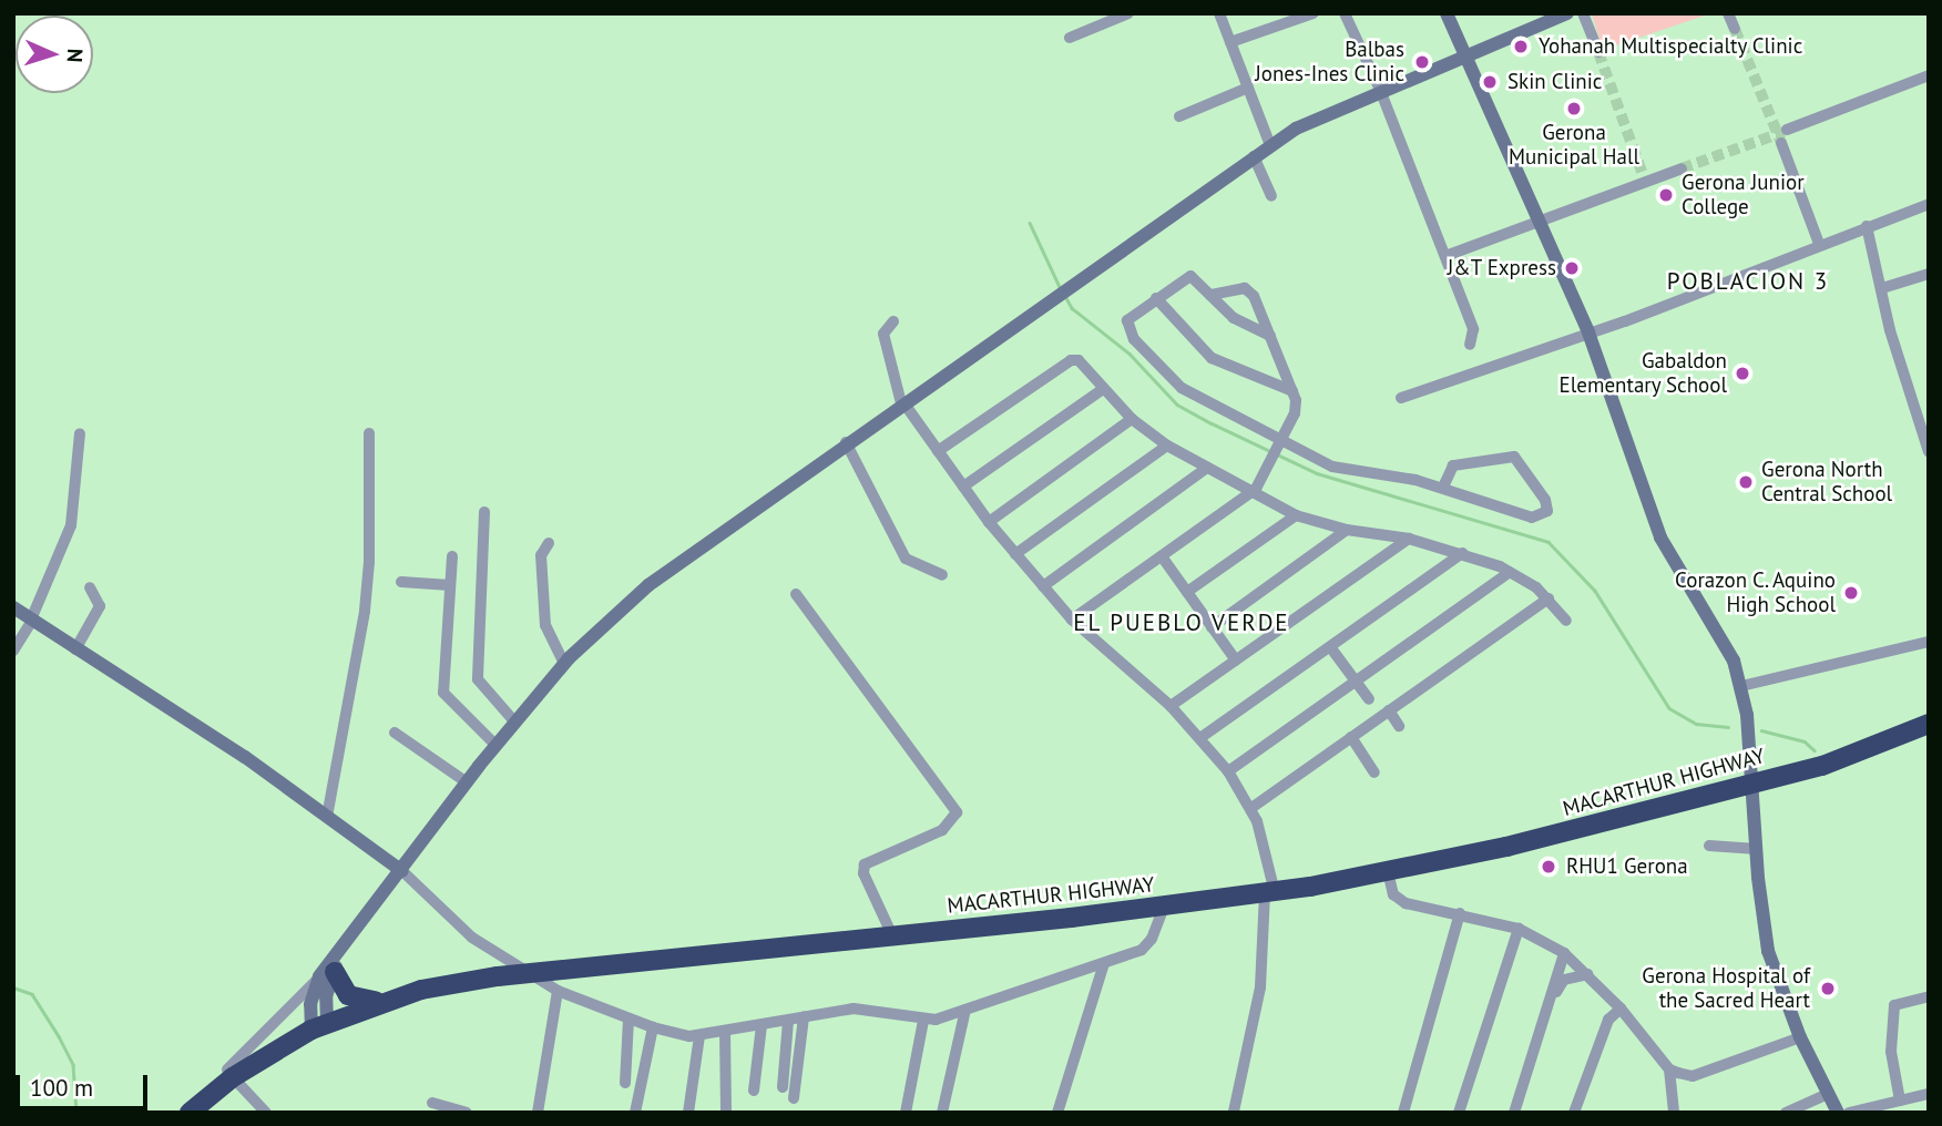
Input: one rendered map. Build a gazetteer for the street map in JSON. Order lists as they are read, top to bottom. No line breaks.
{"streets":{"highway":["MACARTHUR HIGHWAY"]},"districts":["POBLACION 3","EL PUEBLO VERDE"],"places":["Yohanah Multispecialty Clinic","Balbas Jones-Ines Clinic","Skin Clinic","Gerona Municipal Hall","Gerona Junior College","J&T Express","Gabaldon Elementary School","Gerona North Central School","Corazon C. Aquino High School","RHU1 Gerona","Gerona Hospital of the Sacred Heart"],"scale_bar":"100 m","north":"right"}
